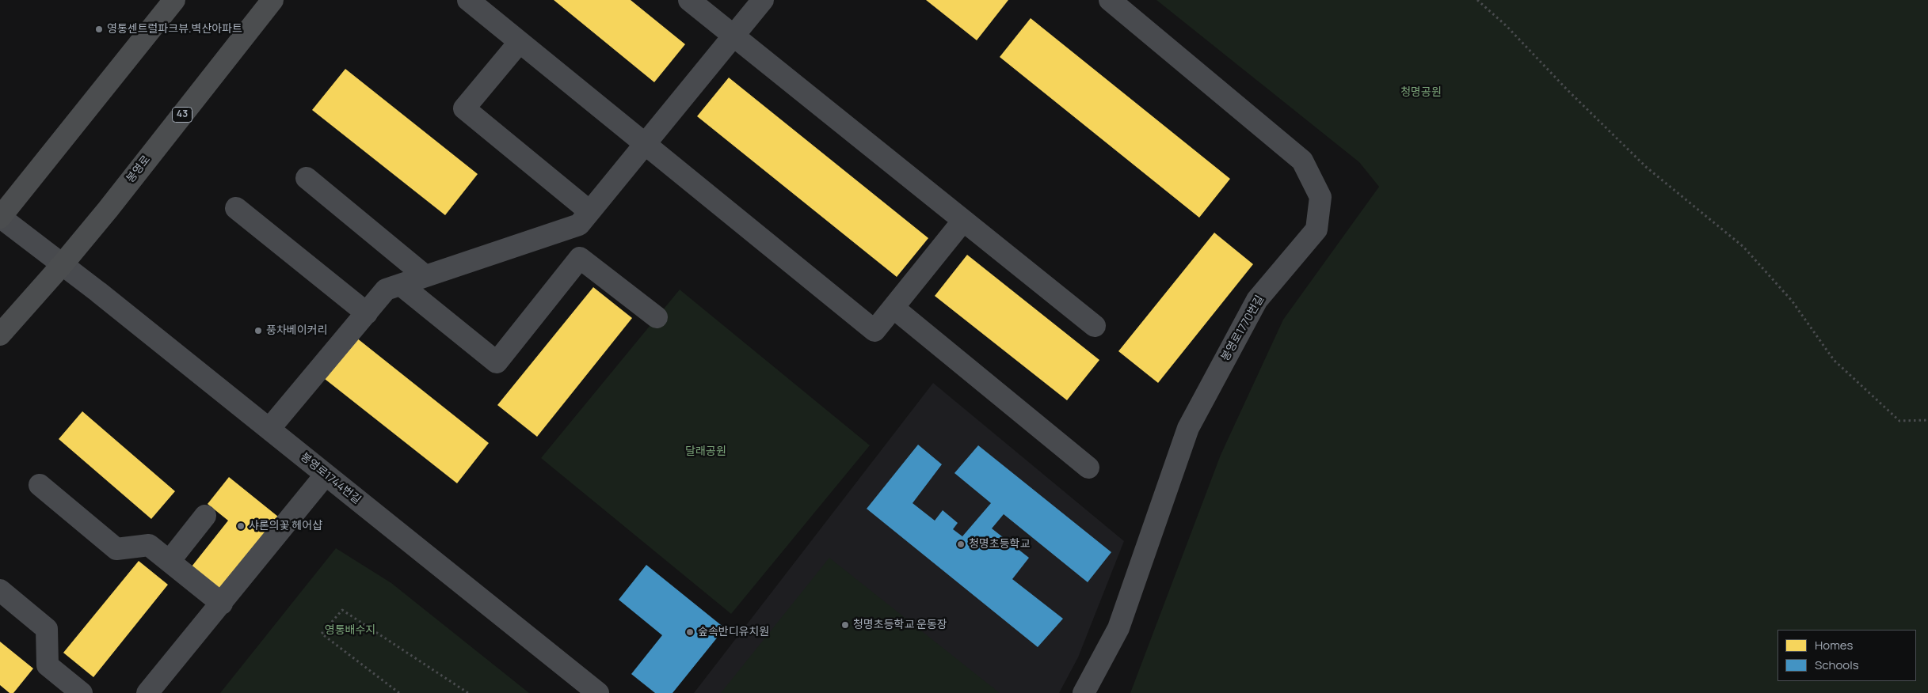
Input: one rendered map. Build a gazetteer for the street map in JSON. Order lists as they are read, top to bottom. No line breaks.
{"streets":{"main road":["43","봉영로"],"street":["봉영로1770번길","봉영로1744번길"]},"crossings":[["봉영로","봉영로1744번길"]],"parks":["청명공원","달래공원","영통배수지"],"places":["영통센트럴파크뷰.벽산아파트","풍차베이커리","샤론의꽃 헤어샵","청명초등학교","청명초등학교 운동장","숲속반디유치원"],"legend":["Homes","Schools"]}
